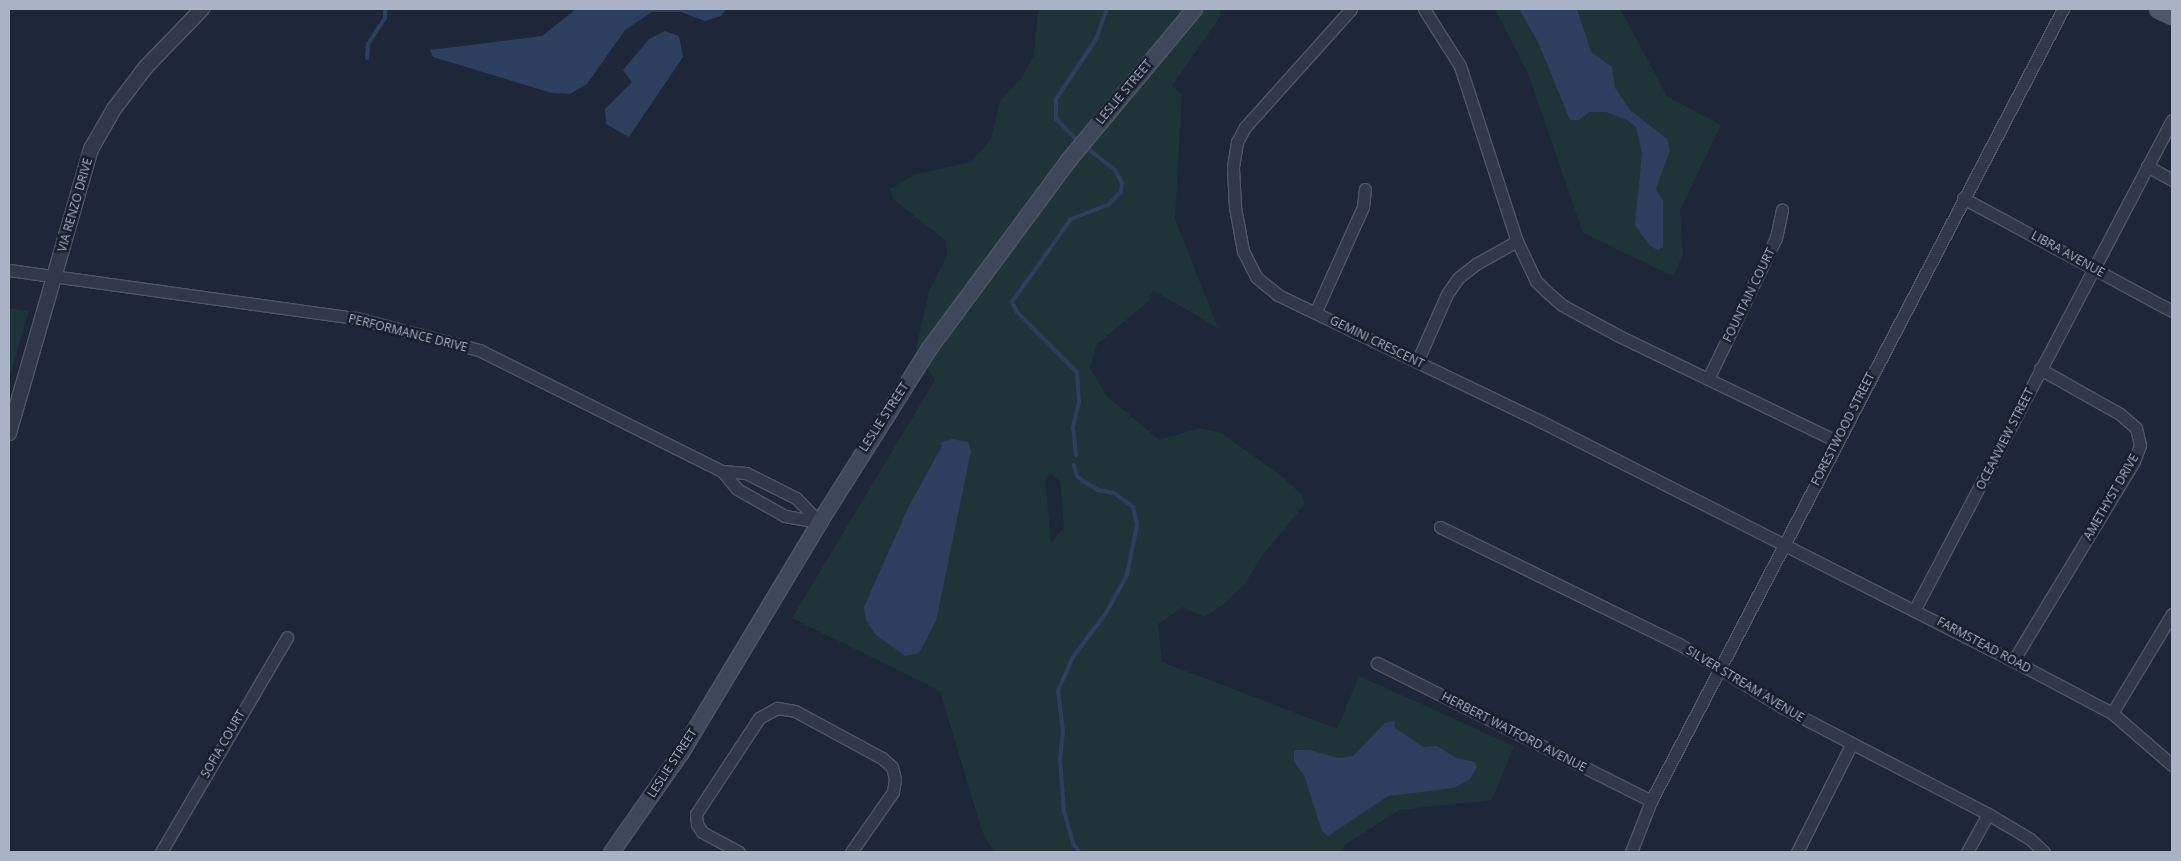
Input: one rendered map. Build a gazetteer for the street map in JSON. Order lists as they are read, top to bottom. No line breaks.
{"streets":{"main road":["LESLIE STREET"],"street":["VIA RENZO DRIVE","LIBRA AVENUE","FOUNTAIN COURT","PERFORMANCE DRIVE","GEMINI CRESCENT","FORESTWOOD STREET","OCEANVIEW STREET","AMETHYST DRIVE","FARMSTEAD ROAD","SILVER STREAM AVENUE","HERBERT WATFORD AVENUE","SOFIA COURT"]},"crossings":[["LESLIE STREET","PERFORMANCE DRIVE"],["VIA RENZO DRIVE","PERFORMANCE DRIVE"],["LIBRA AVENUE","FORESTWOOD STREET"],["LIBRA AVENUE","OCEANVIEW STREET"],["GEMINI CRESCENT","FORESTWOOD STREET"],["GEMINI CRESCENT","FARMSTEAD ROAD"],["FORESTWOOD STREET","FARMSTEAD ROAD"],["FORESTWOOD STREET","SILVER STREAM AVENUE"],["FORESTWOOD STREET","HERBERT WATFORD AVENUE"],["OCEANVIEW STREET","AMETHYST DRIVE"],["OCEANVIEW STREET","FARMSTEAD ROAD"],["AMETHYST DRIVE","FARMSTEAD ROAD"]]}
